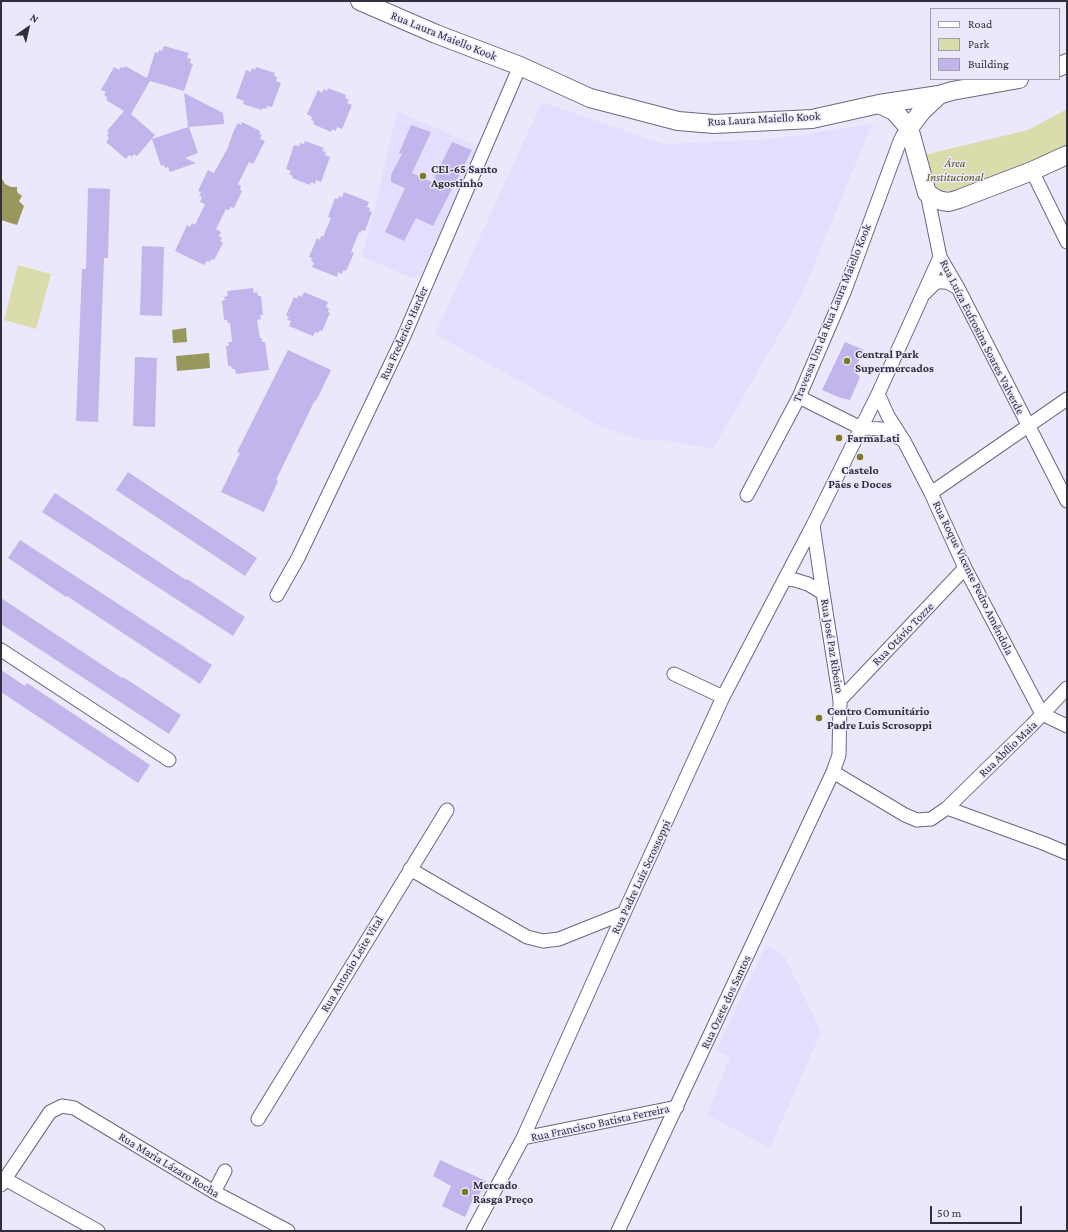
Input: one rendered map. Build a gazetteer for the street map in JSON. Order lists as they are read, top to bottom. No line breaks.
{"streets":{"main road":["Rua Laura Maiello Kook"],"street":["Travessa Um da Rua Laura Maiello Kook","Rua Frederico Harder","Rua Luíza Eufrosina Soares Valverde","Rua Roque Vicente Pedro Amêndola","Rua Otávio Tozze","Rua José Paz Ribeiro","Rua Abílio Maia","Rua Padre Luiz Scrossoppi","Rua Antonio Leite Vital","Rua Ozete dos Santos","Rua Francisco Batista Ferreira","Rua Maria Lázaro Rocha"]},"crossings":[["Rua Laura Maiello Kook","Rua Frederico Harder"],["Rua Luíza Eufrosina Soares Valverde","Rua Padre Luiz Scrossoppi"],["Rua Roque Vicente Pedro Amêndola","Rua Otávio Tozze"],["Rua Roque Vicente Pedro Amêndola","Rua Abílio Maia"],["Rua Roque Vicente Pedro Amêndola","Rua Padre Luiz Scrossoppi"],["Rua Otávio Tozze","Rua José Paz Ribeiro"],["Rua José Paz Ribeiro","Rua Padre Luiz Scrossoppi"],["Rua José Paz Ribeiro","Rua Ozete dos Santos"],["Rua Padre Luiz Scrossoppi","Rua Francisco Batista Ferreira"],["Rua Ozete dos Santos","Rua Francisco Batista Ferreira"]],"parks":["Área Institucional"],"places":["CEI-65 Santo Agostinho","Central Park Supermercados","FarmaLati","Castelo Pães e Doces","Centro Comunitário Padre Luis Scrosoppi","Mercado Rasga Preço"],"legend":["Road","Park","Building"],"scale_bar":"50 m","north":"top right"}
